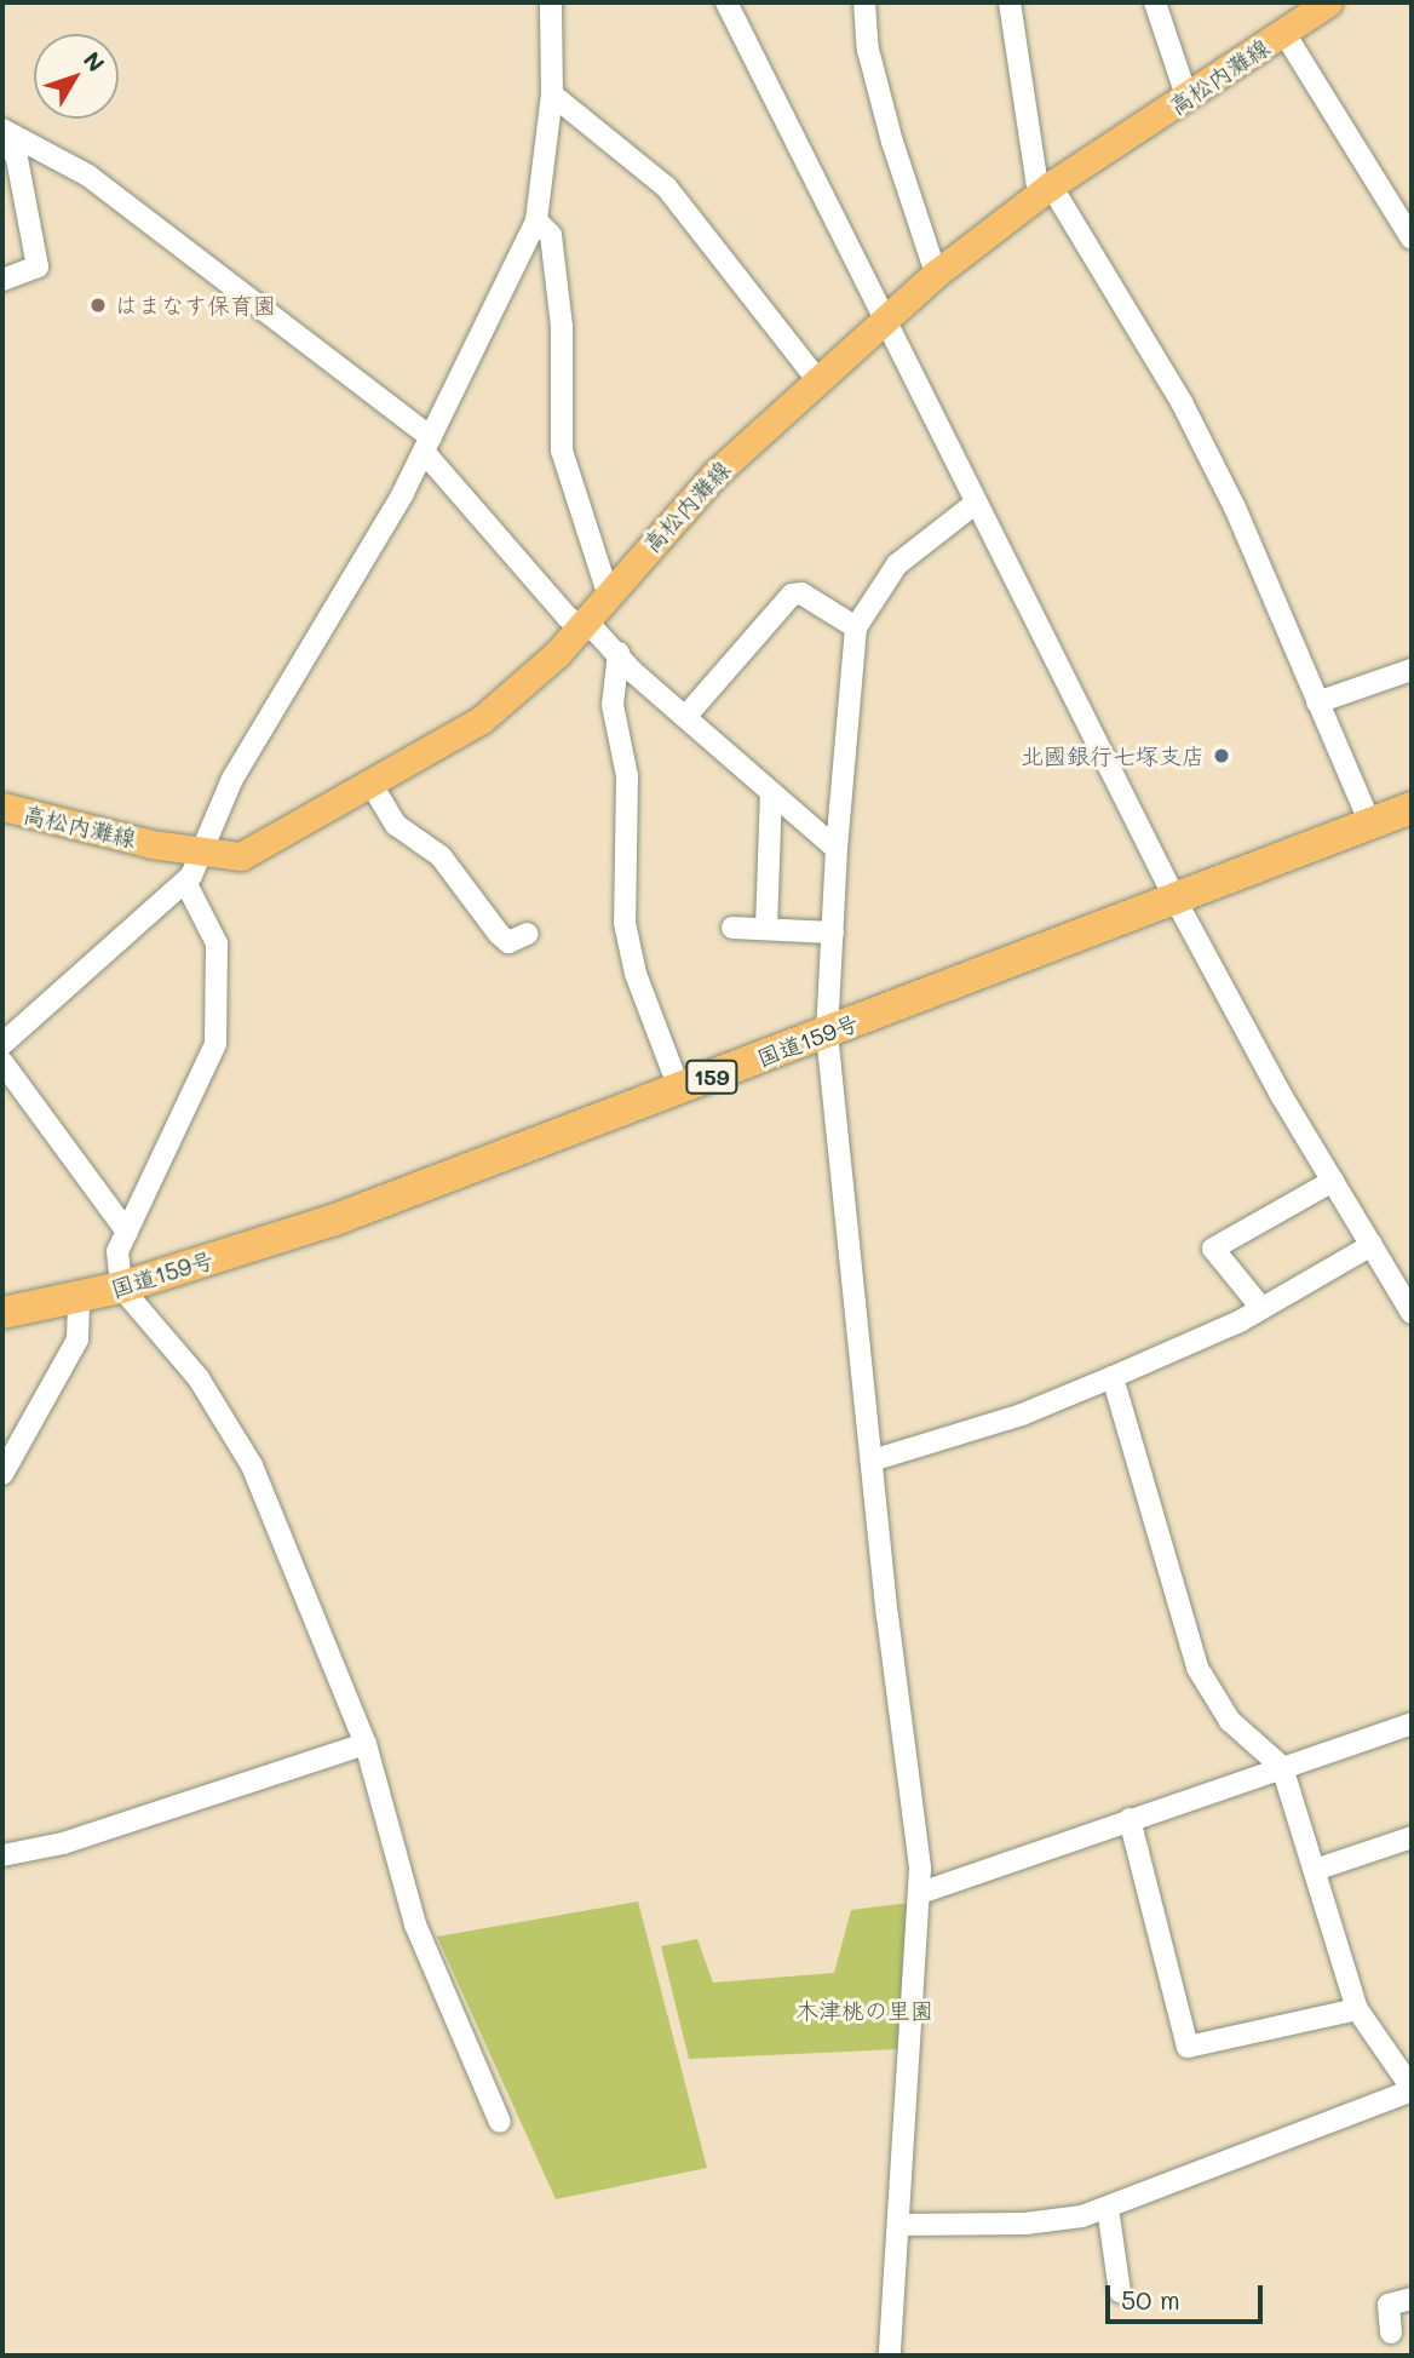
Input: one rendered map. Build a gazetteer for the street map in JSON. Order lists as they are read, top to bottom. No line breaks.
{"streets":{"highway":["国道159号","159"],"main road":["高松内灘線"]},"parks":["木津桃の里園"],"places":["はまなす保育園","北國銀行七塚支店"],"scale_bar":"50 m","north":"top right"}
